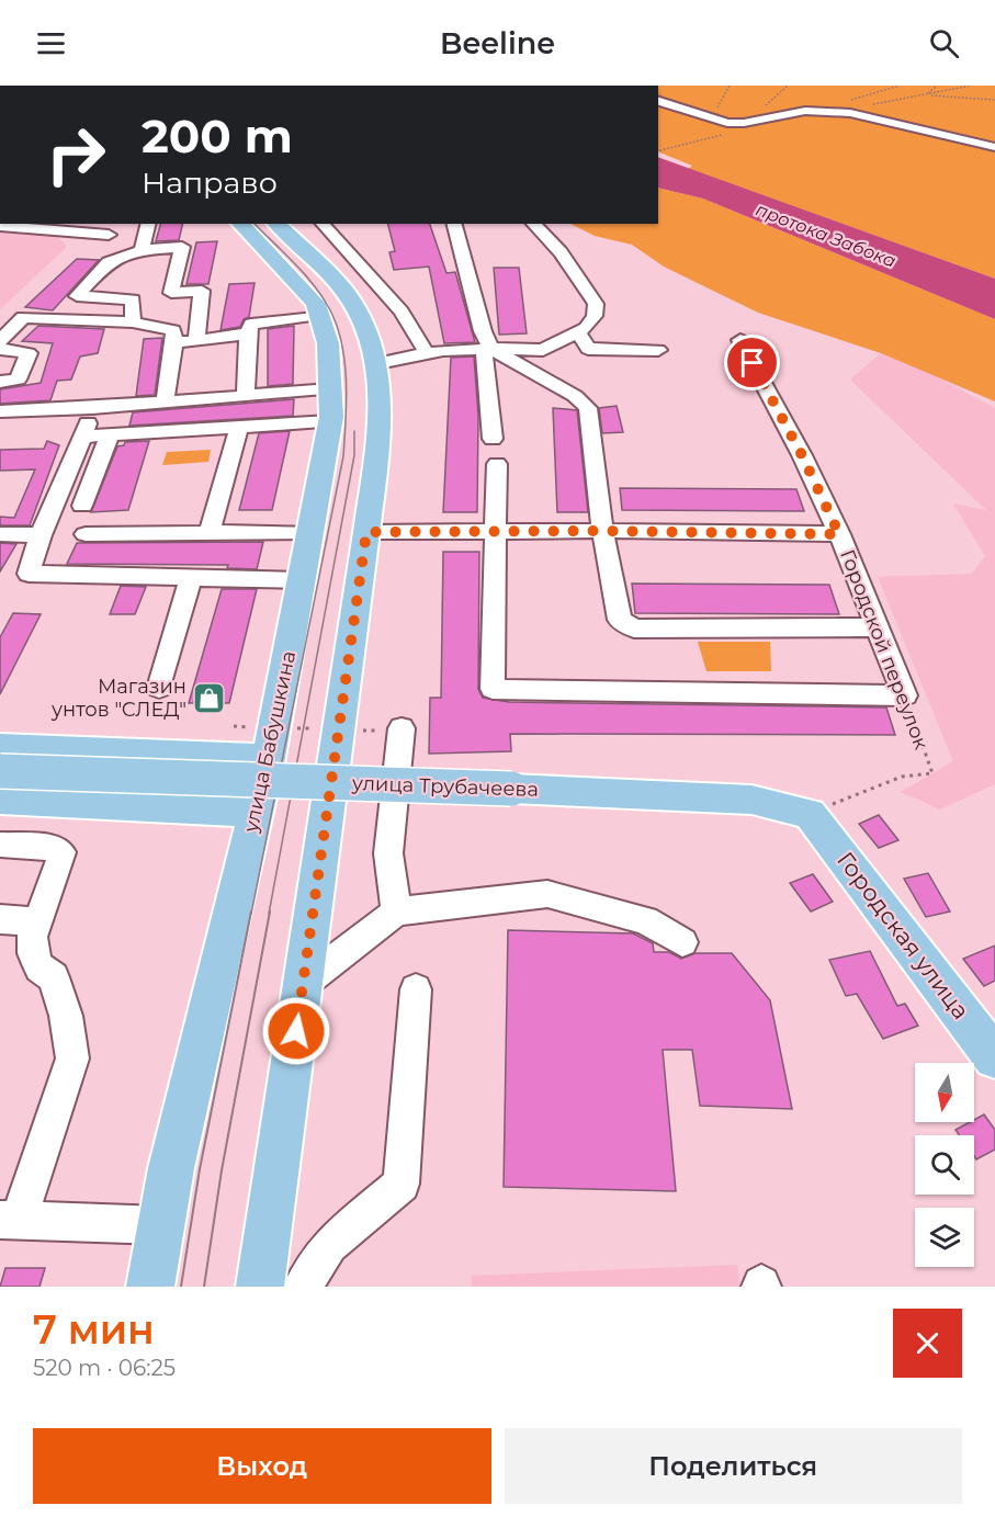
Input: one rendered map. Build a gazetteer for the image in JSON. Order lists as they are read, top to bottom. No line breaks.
{"streets":{"main road":["улица Бабушкина","улица Трубачеева","Городская улица"],"street":["Городской переулок"]},"crossings":[["Городской переулок","улица Трубачеева"],["Городской переулок","Городская улица"],["улица Трубачеева","Городская улица"]],"water":["протока Забока"],"places":{"shop":["Магазин унтов \"СЛЕД\""]},"north":"bottom","page":{"header":"Beeline","turn":["200 m","Направо"],"heading":["7 мин","520 m · 06:25"],"buttons":["Выход","Поделиться"]}}
